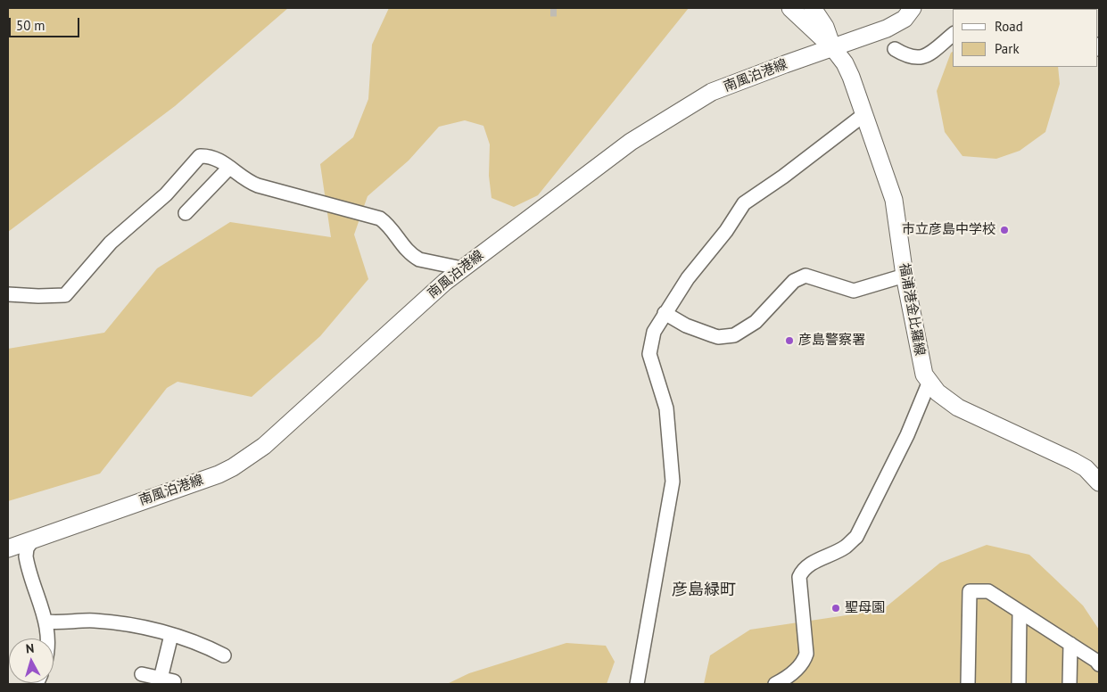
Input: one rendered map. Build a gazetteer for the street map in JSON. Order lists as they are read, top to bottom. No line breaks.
{"streets":{"main road":["南風泊港線","福浦港金比羅線"]},"crossings":[["南風泊港線","福浦港金比羅線"]],"districts":["彦島緑町"],"places":["市立彦島中学校","彦島警察署","聖母園"],"legend":["Road","Park"],"scale_bar":"50 m","north":"top"}
